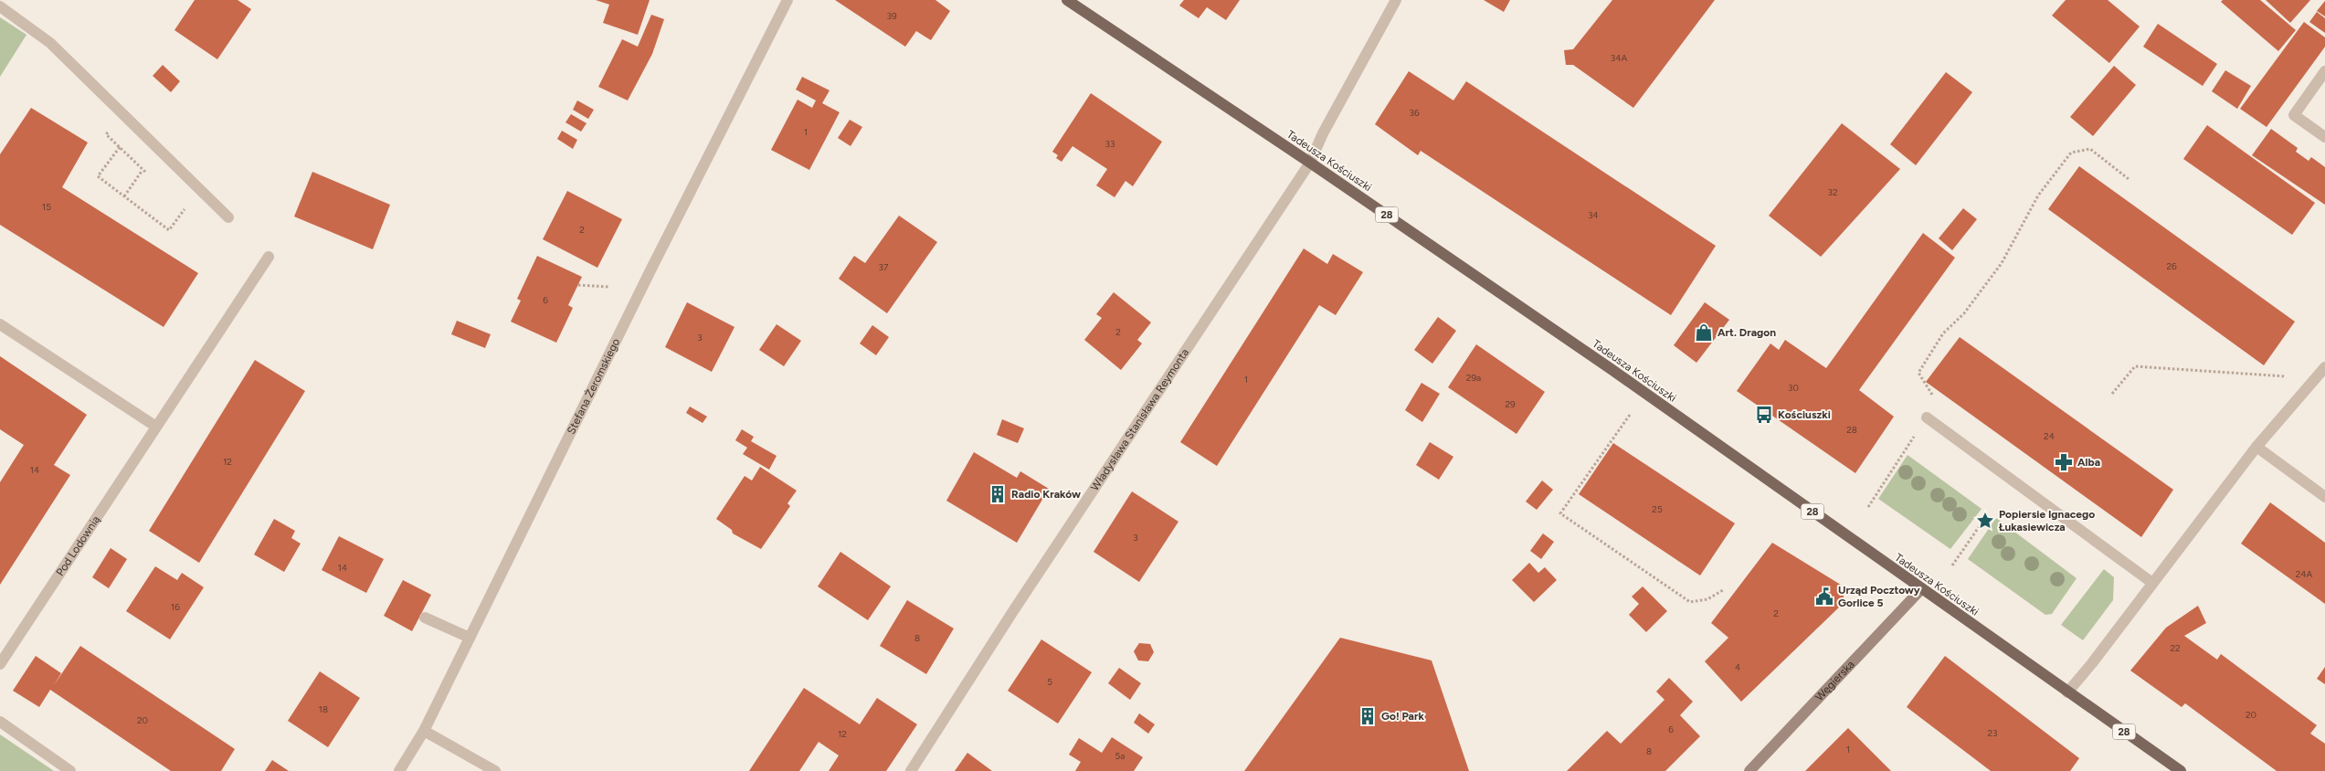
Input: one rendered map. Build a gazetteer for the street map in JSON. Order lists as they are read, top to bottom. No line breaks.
{"streets":{"main road":["Tadeusza Kościuszki","28","Węgierska"],"street":["Stefana Żeromskiego","Władysława Stanisława Reymonta","Pod Lodownią"]},"crossings":[["Tadeusza Kościuszki","Władysława Stanisława Reymonta"],["Tadeusza Kościuszki","Węgierska"]],"places":{"shop":["Art. Dragon"],"bus stop":["Kościuszki"],"pharmacy":["Alba"],"building":["Radio Kraków","Go! Park"],"place":["Popiersie Ignacego Łukasiewicza"],"public building":["Urząd Pocztowy Gorlice 5"]},"house_numbers":["39","34A","36","1","33","32","15","34","2","26","37","6","2","3","29a","1","30","29","28","24","12","14","25","3","14","24A","16","2","8","22","4","5","18","20","20","6","23","12","1","8","5a"]}
